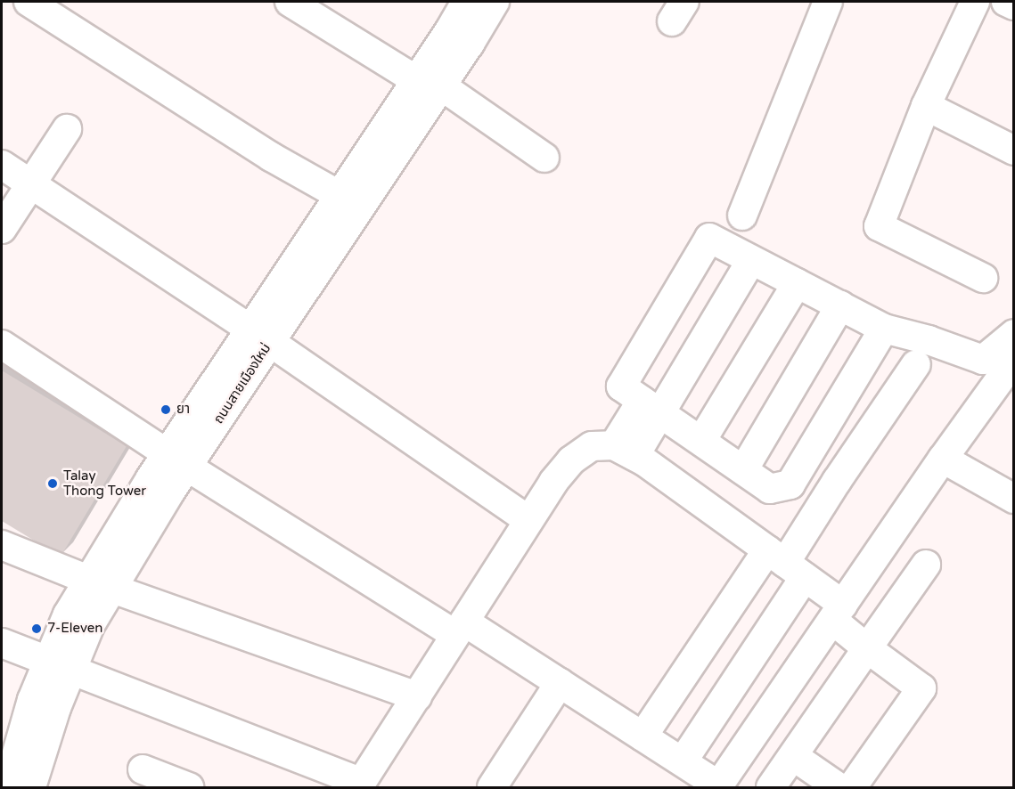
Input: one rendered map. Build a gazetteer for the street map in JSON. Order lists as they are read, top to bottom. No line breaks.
{"streets":{"street":["ถนนสายเมืองใหม่"]},"places":["ยา","Talay Thong Tower","7-Eleven"]}
